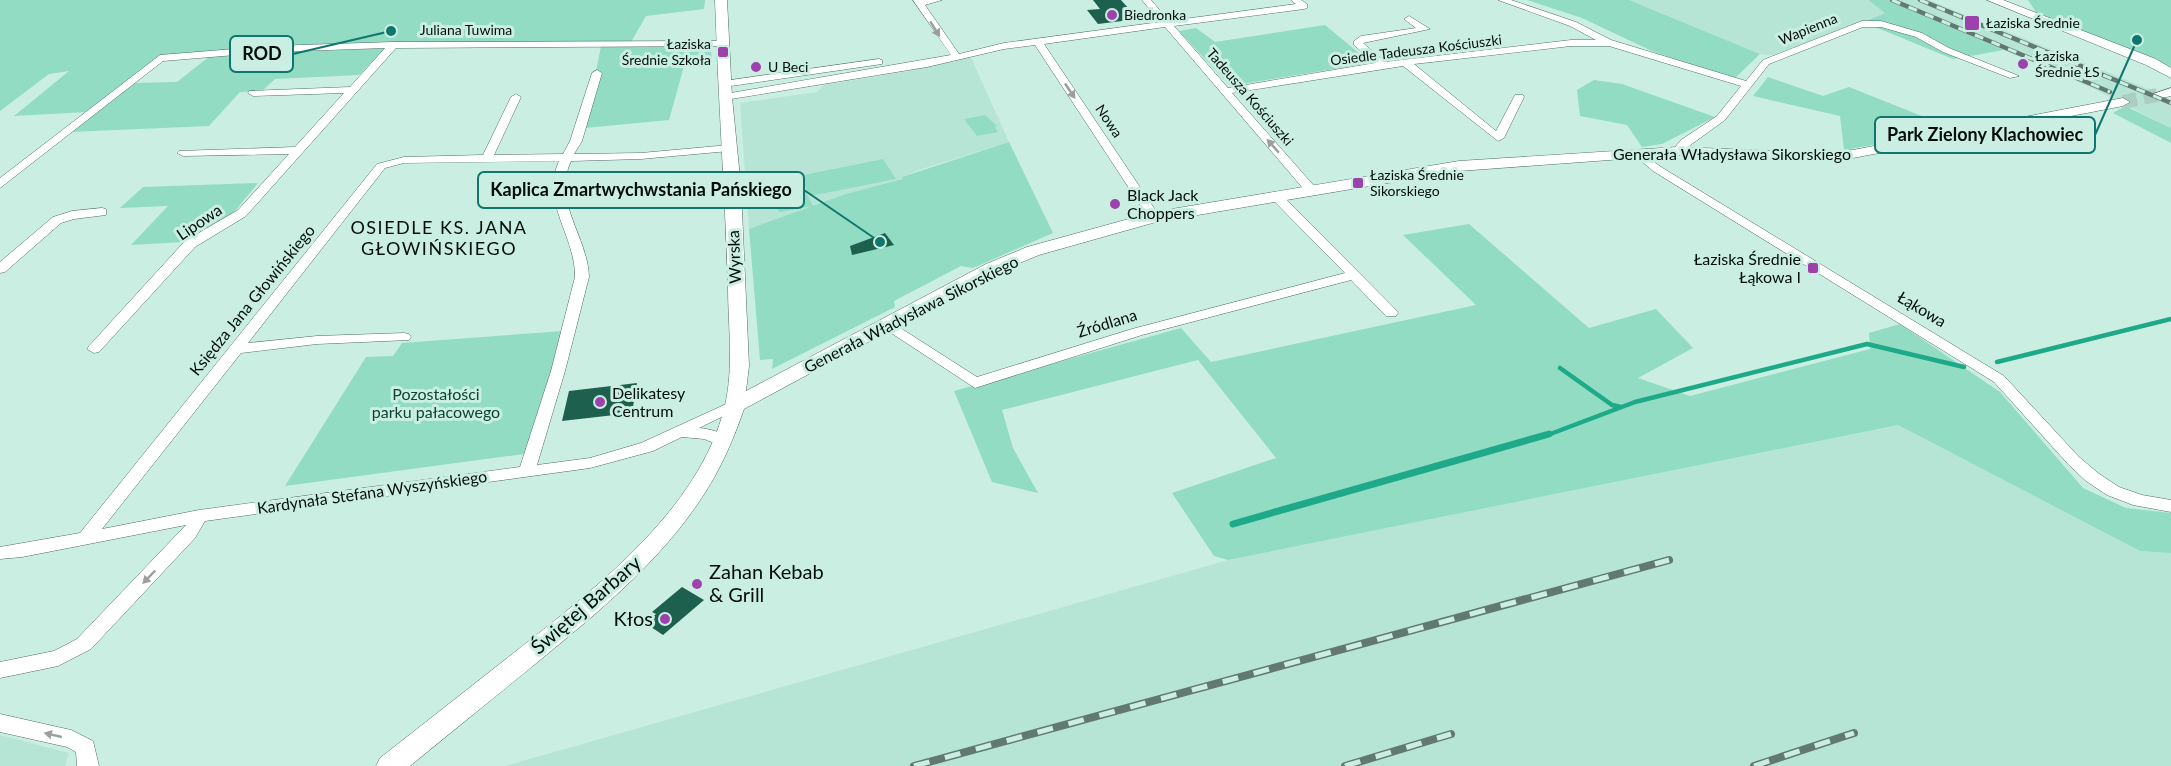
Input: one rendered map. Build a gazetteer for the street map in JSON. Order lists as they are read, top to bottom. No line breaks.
{"streets":{"street":["Wapienna","Juliana Tuwima","Osiedle Tadeusza Kościuszki","Tadeusza Kościuszki","Nowa","Generała Władysława Sikorskiego","Lipowa","Wyrska","Księdza Jana Głowińskiego","Łąkowa","Źródlana","Kardynała Stefana Wyszyńskiego","Świętej Barbary"]},"crossings":[["Wapienna","Osiedle Tadeusza Kościuszki"],["Wapienna","Generała Władysława Sikorskiego"],["Juliana Tuwima","Lipowa"],["Juliana Tuwima","Wyrska"],["Osiedle Tadeusza Kościuszki","Tadeusza Kościuszki"],["Tadeusza Kościuszki","Generała Władysława Sikorskiego"],["Nowa","Generała Władysława Sikorskiego"],["Generała Władysława Sikorskiego","Wyrska"],["Generała Władysława Sikorskiego","Łąkowa"],["Generała Władysława Sikorskiego","Źródlana"],["Generała Władysława Sikorskiego","Kardynała Stefana Wyszyńskiego"],["Generała Władysława Sikorskiego","Świętej Barbary"],["Wyrska","Księdza Jana Głowińskiego"],["Wyrska","Kardynała Stefana Wyszyńskiego"],["Wyrska","Świętej Barbary"],["Księdza Jana Głowińskiego","Kardynała Stefana Wyszyńskiego"],["Kardynała Stefana Wyszyńskiego","Świętej Barbary"]],"one_way":["Tadeusza Kościuszki","Nowa"],"districts":["OSIEDLE KS. JANA GŁOWIŃSKIEGO"],"parks":["Pozostałości parku pałacowego"],"places":{"other":["Biedronka","ROD","Park Zielony Klachowiec","Łaziska Średnie ŁS","U Beci","Black Jack Choppers","Kaplica Zmartwychwstania Pańskiego","Delikatesy Centrum","Zahan Kebab & Grill","Kłos"],"transit":["Łaziska Średnie","Łaziska Średnie Szkoła","Łaziska Średnie Sikorskiego","Łaziska Średnie Łąkowa I"]}}
